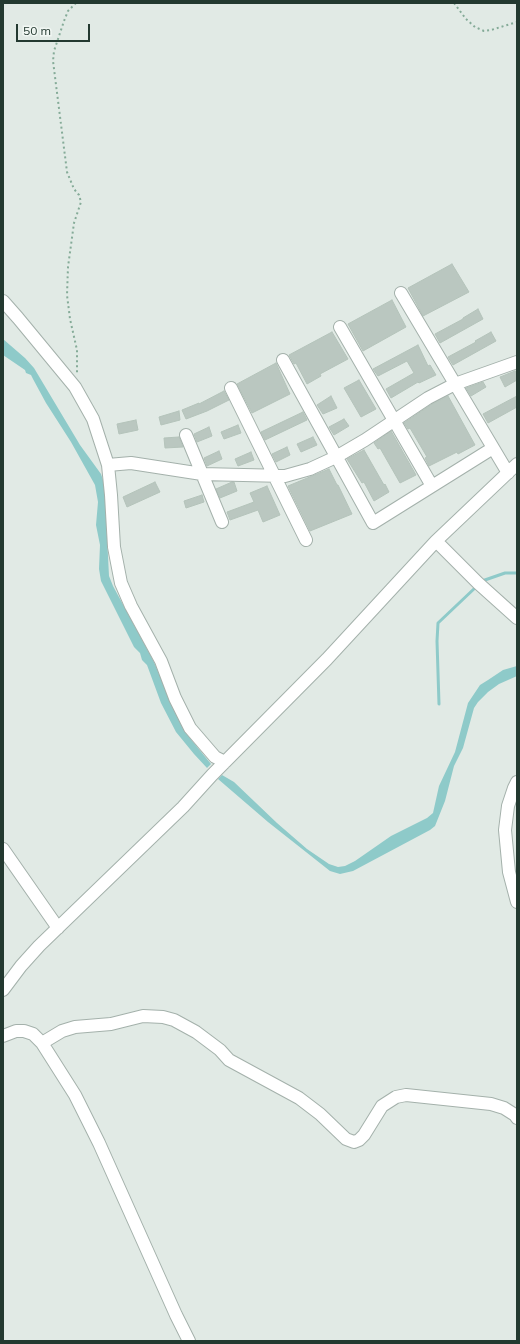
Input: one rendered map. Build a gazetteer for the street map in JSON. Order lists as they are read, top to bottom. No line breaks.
{"scale_bar":"50 m"}
